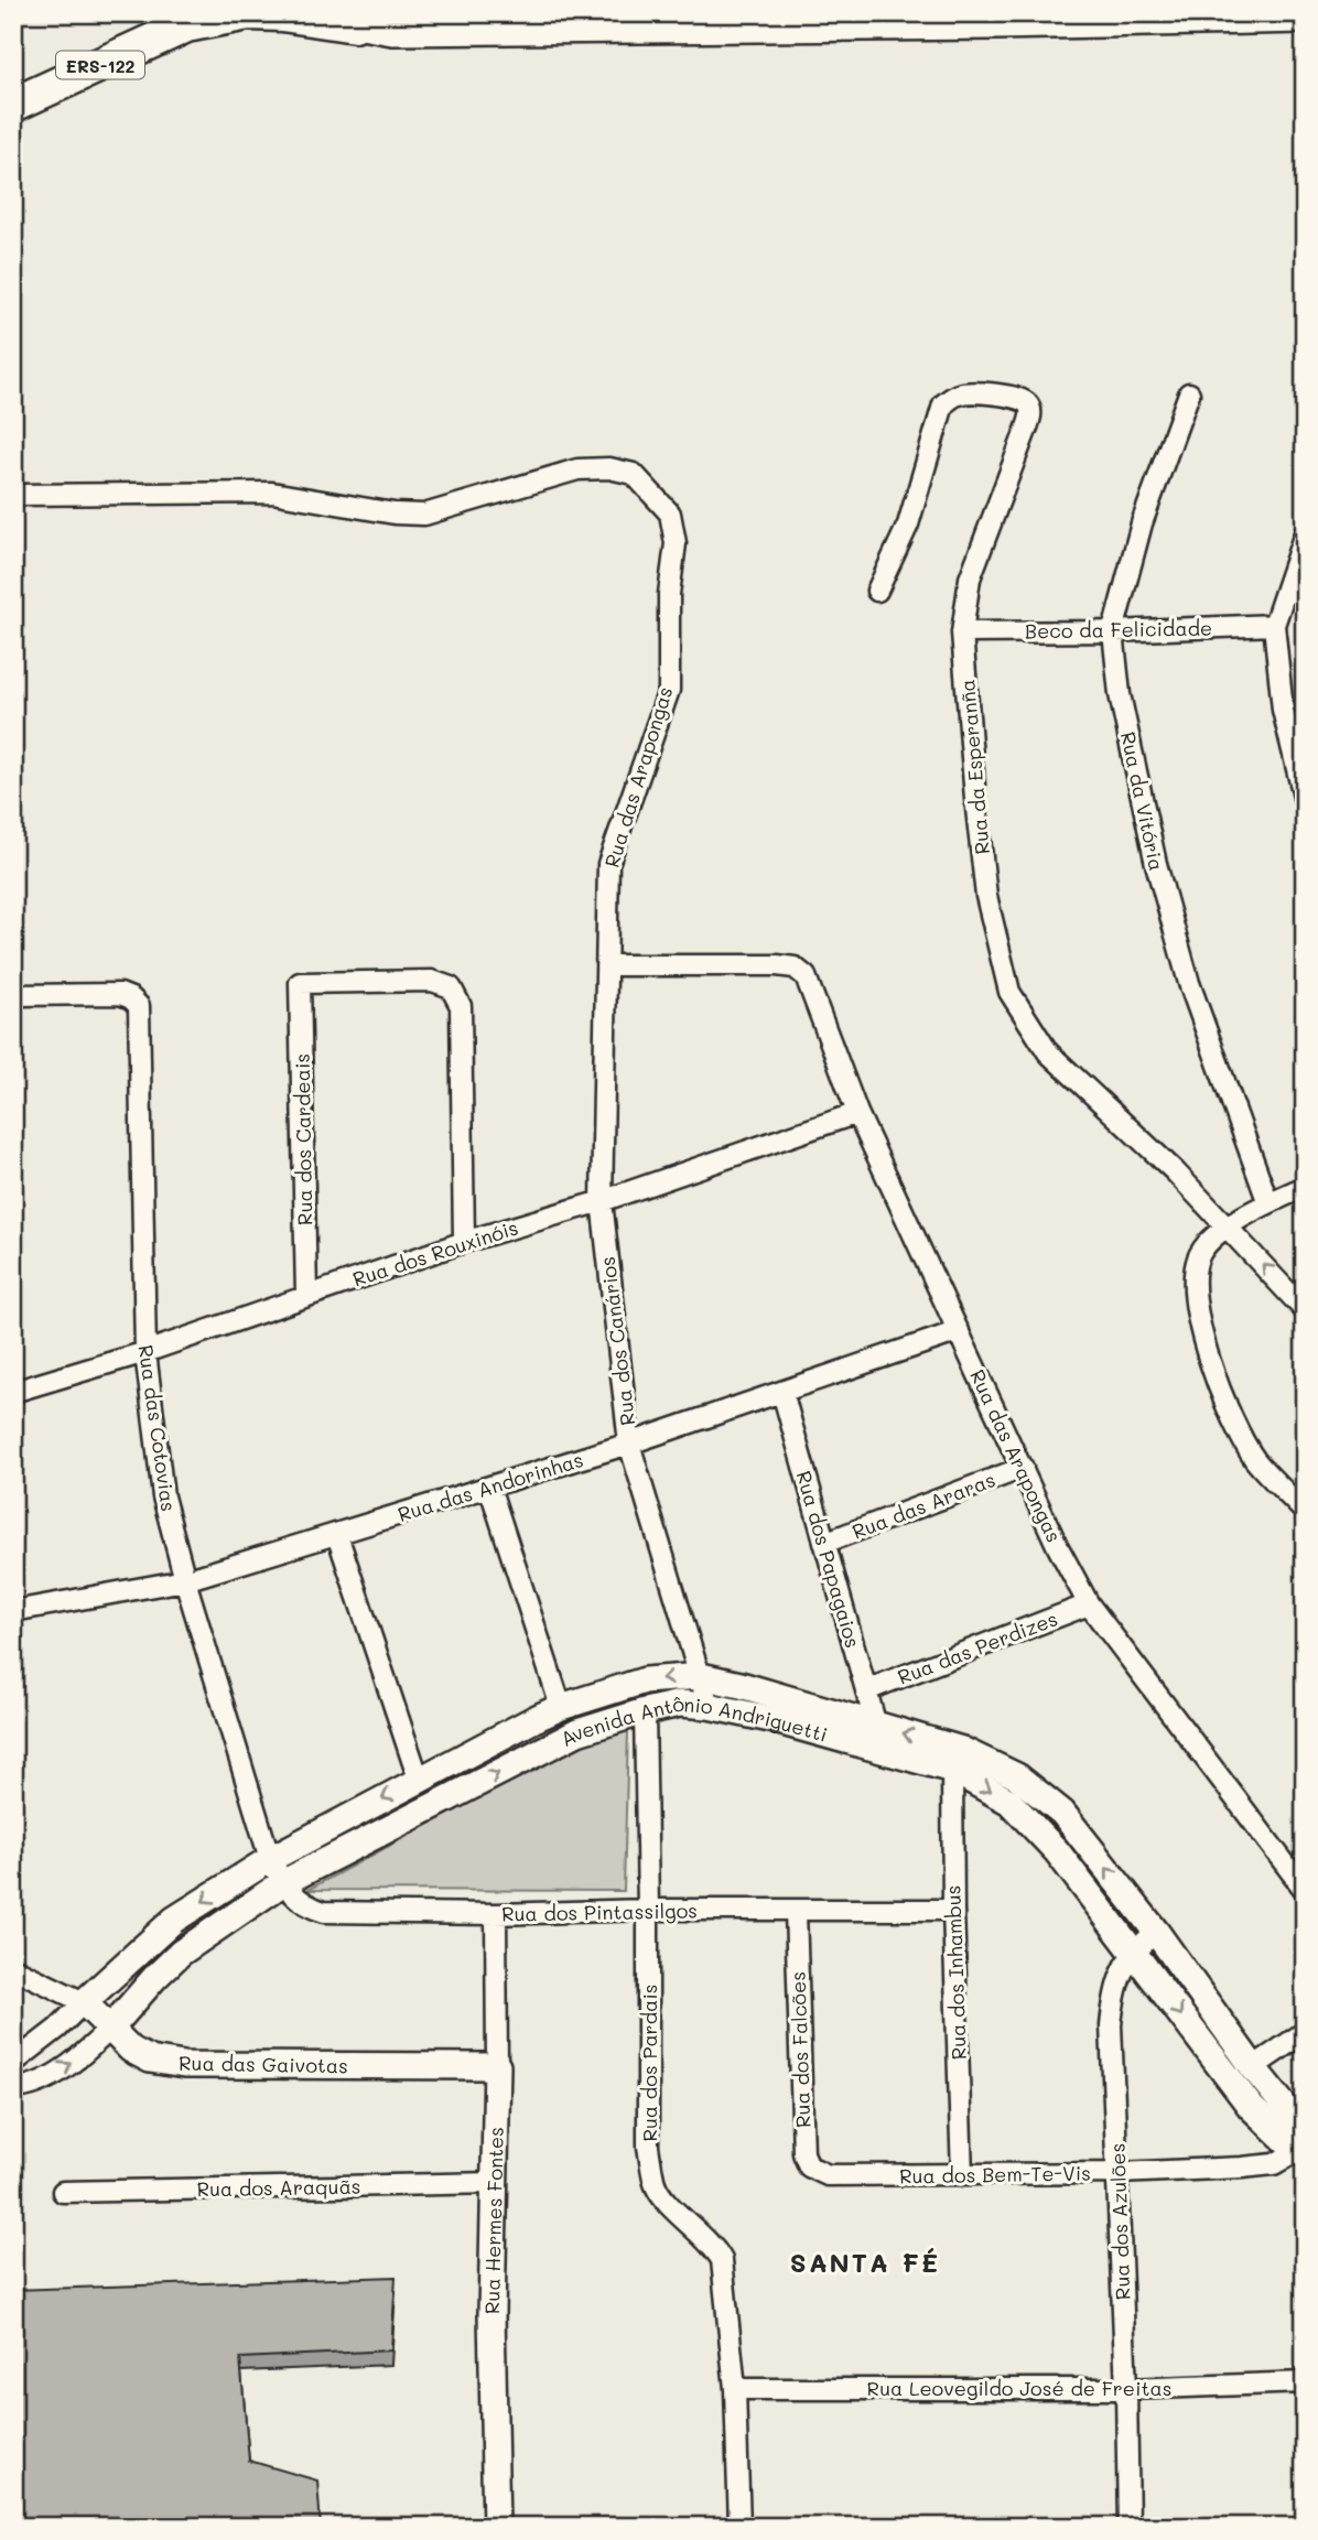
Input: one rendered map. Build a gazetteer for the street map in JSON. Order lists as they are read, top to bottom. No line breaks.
{"streets":{"highway":["ERS-122"],"street":["Beco da Felicidade","Rua da Esperanña","Rua das Arapongas","Rua da Vitória","Rua dos Cardeais","Rua dos Rouxinóis","Rua dos Canários","Rua das Cotovias","Rua das Andorinhas","Rua das Araras","Rua dos Papagaios","Rua das Perdizes","Avenida Antônio Andriguetti","Rua dos Pintassilgos","Rua dos Inhambus","Rua dos Falcões","Rua dos Pardais","Rua das Gaivotas","Rua dos Bem-Te-Vis","Rua dos Araquãs","Rua Hermes Fontes","Rua dos Azulões","Rua Leovegildo José de Freitas"]},"crossings":[["Beco da Felicidade","Rua da Esperanña"],["Beco da Felicidade","Rua da Vitória"],["Rua das Arapongas","Rua dos Rouxinóis"],["Rua das Arapongas","Rua dos Canários"],["Rua das Arapongas","Rua das Andorinhas"],["Rua das Arapongas","Rua das Araras"],["Rua das Arapongas","Rua das Perdizes"],["Rua dos Cardeais","Rua dos Rouxinóis"],["Rua dos Rouxinóis","Rua dos Canários"],["Rua dos Rouxinóis","Rua das Cotovias"],["Rua dos Canários","Rua das Andorinhas"],["Rua dos Canários","Avenida Antônio Andriguetti"],["Rua das Cotovias","Rua das Andorinhas"],["Rua das Cotovias","Avenida Antônio Andriguetti"],["Rua das Cotovias","Rua dos Pintassilgos"],["Rua das Andorinhas","Rua dos Papagaios"],["Rua das Araras","Rua dos Papagaios"],["Rua dos Papagaios","Rua das Perdizes"],["Rua dos Papagaios","Avenida Antônio Andriguetti"],["Avenida Antônio Andriguetti","Rua dos Pintassilgos"],["Avenida Antônio Andriguetti","Rua dos Inhambus"],["Avenida Antônio Andriguetti","Rua dos Pardais"],["Avenida Antônio Andriguetti","Rua das Gaivotas"],["Avenida Antônio Andriguetti","Rua dos Bem-Te-Vis"],["Avenida Antônio Andriguetti","Rua dos Azulões"],["Rua dos Pintassilgos","Rua dos Inhambus"],["Rua dos Pintassilgos","Rua dos Falcões"],["Rua dos Pintassilgos","Rua dos Pardais"],["Rua dos Pintassilgos","Rua Hermes Fontes"],["Rua dos Inhambus","Rua dos Bem-Te-Vis"],["Rua dos Falcões","Rua dos Bem-Te-Vis"],["Rua dos Pardais","Rua Leovegildo José de Freitas"],["Rua das Gaivotas","Rua Hermes Fontes"],["Rua dos Bem-Te-Vis","Rua dos Azulões"],["Rua dos Araquãs","Rua Hermes Fontes"],["Rua dos Azulões","Rua Leovegildo José de Freitas"]],"districts":["SANTA FÉ"]}
